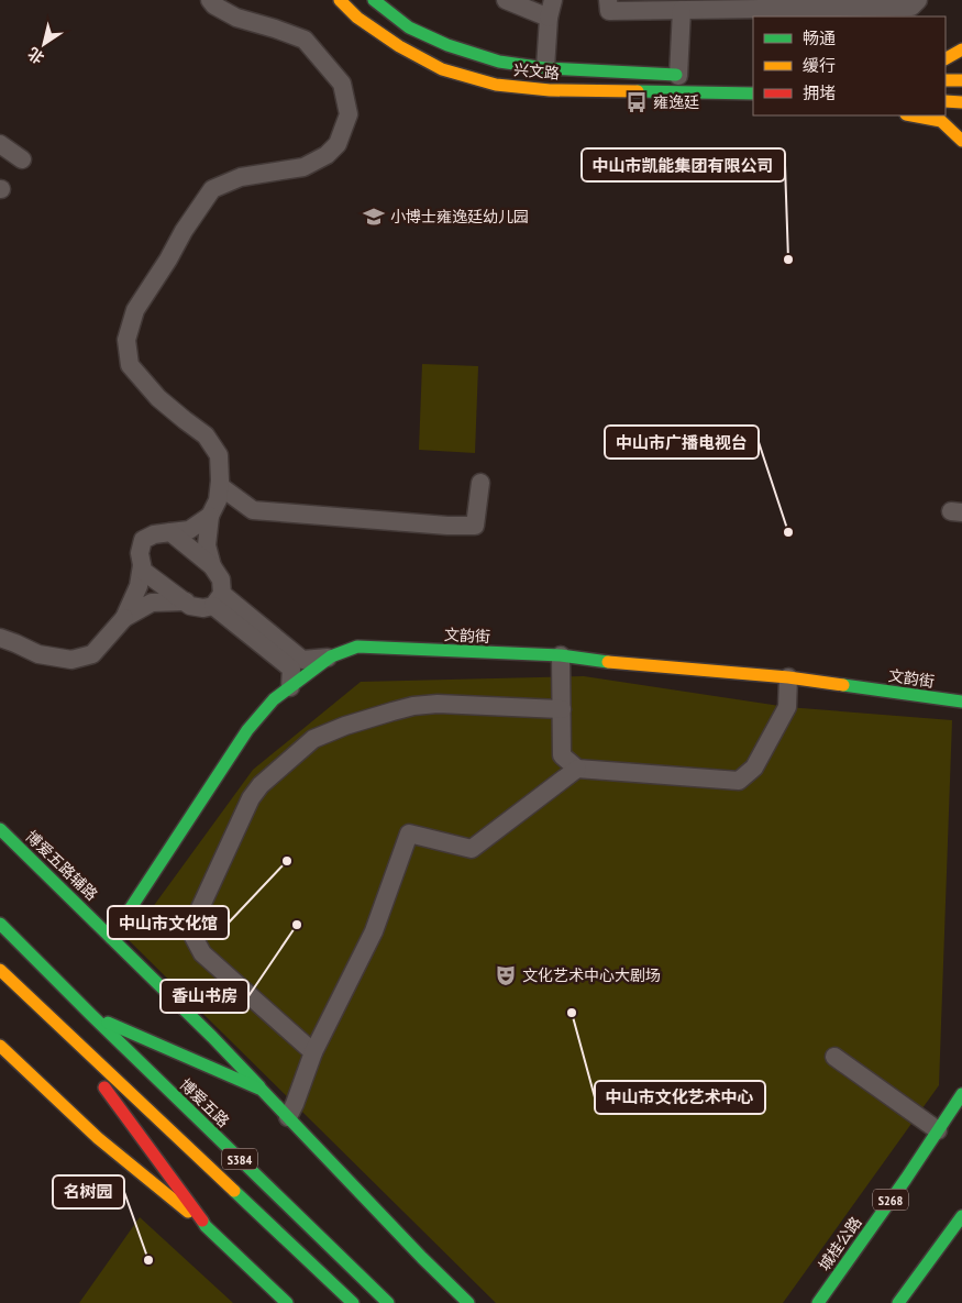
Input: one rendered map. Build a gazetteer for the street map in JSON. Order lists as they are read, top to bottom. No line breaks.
{"streets":{"main road":["兴文路","文韵街","博爱五路辅路","博爱五路","S384","S268","城桂公路"]},"crossings":[["文韵街","博爱五路辅路"]],"places":{"bus stop":["雍逸廷"],"school or university":["小博士雍逸廷幼儿园"],"other":["中山市凯能集团有限公司","中山市广播电视台","中山市文化馆","香山书房","中山市文化艺术中心","名树园"],"theatre":["文化艺术中心大剧场"]},"legend":["畅通","缓行","拥堵"],"north":"bottom left"}
